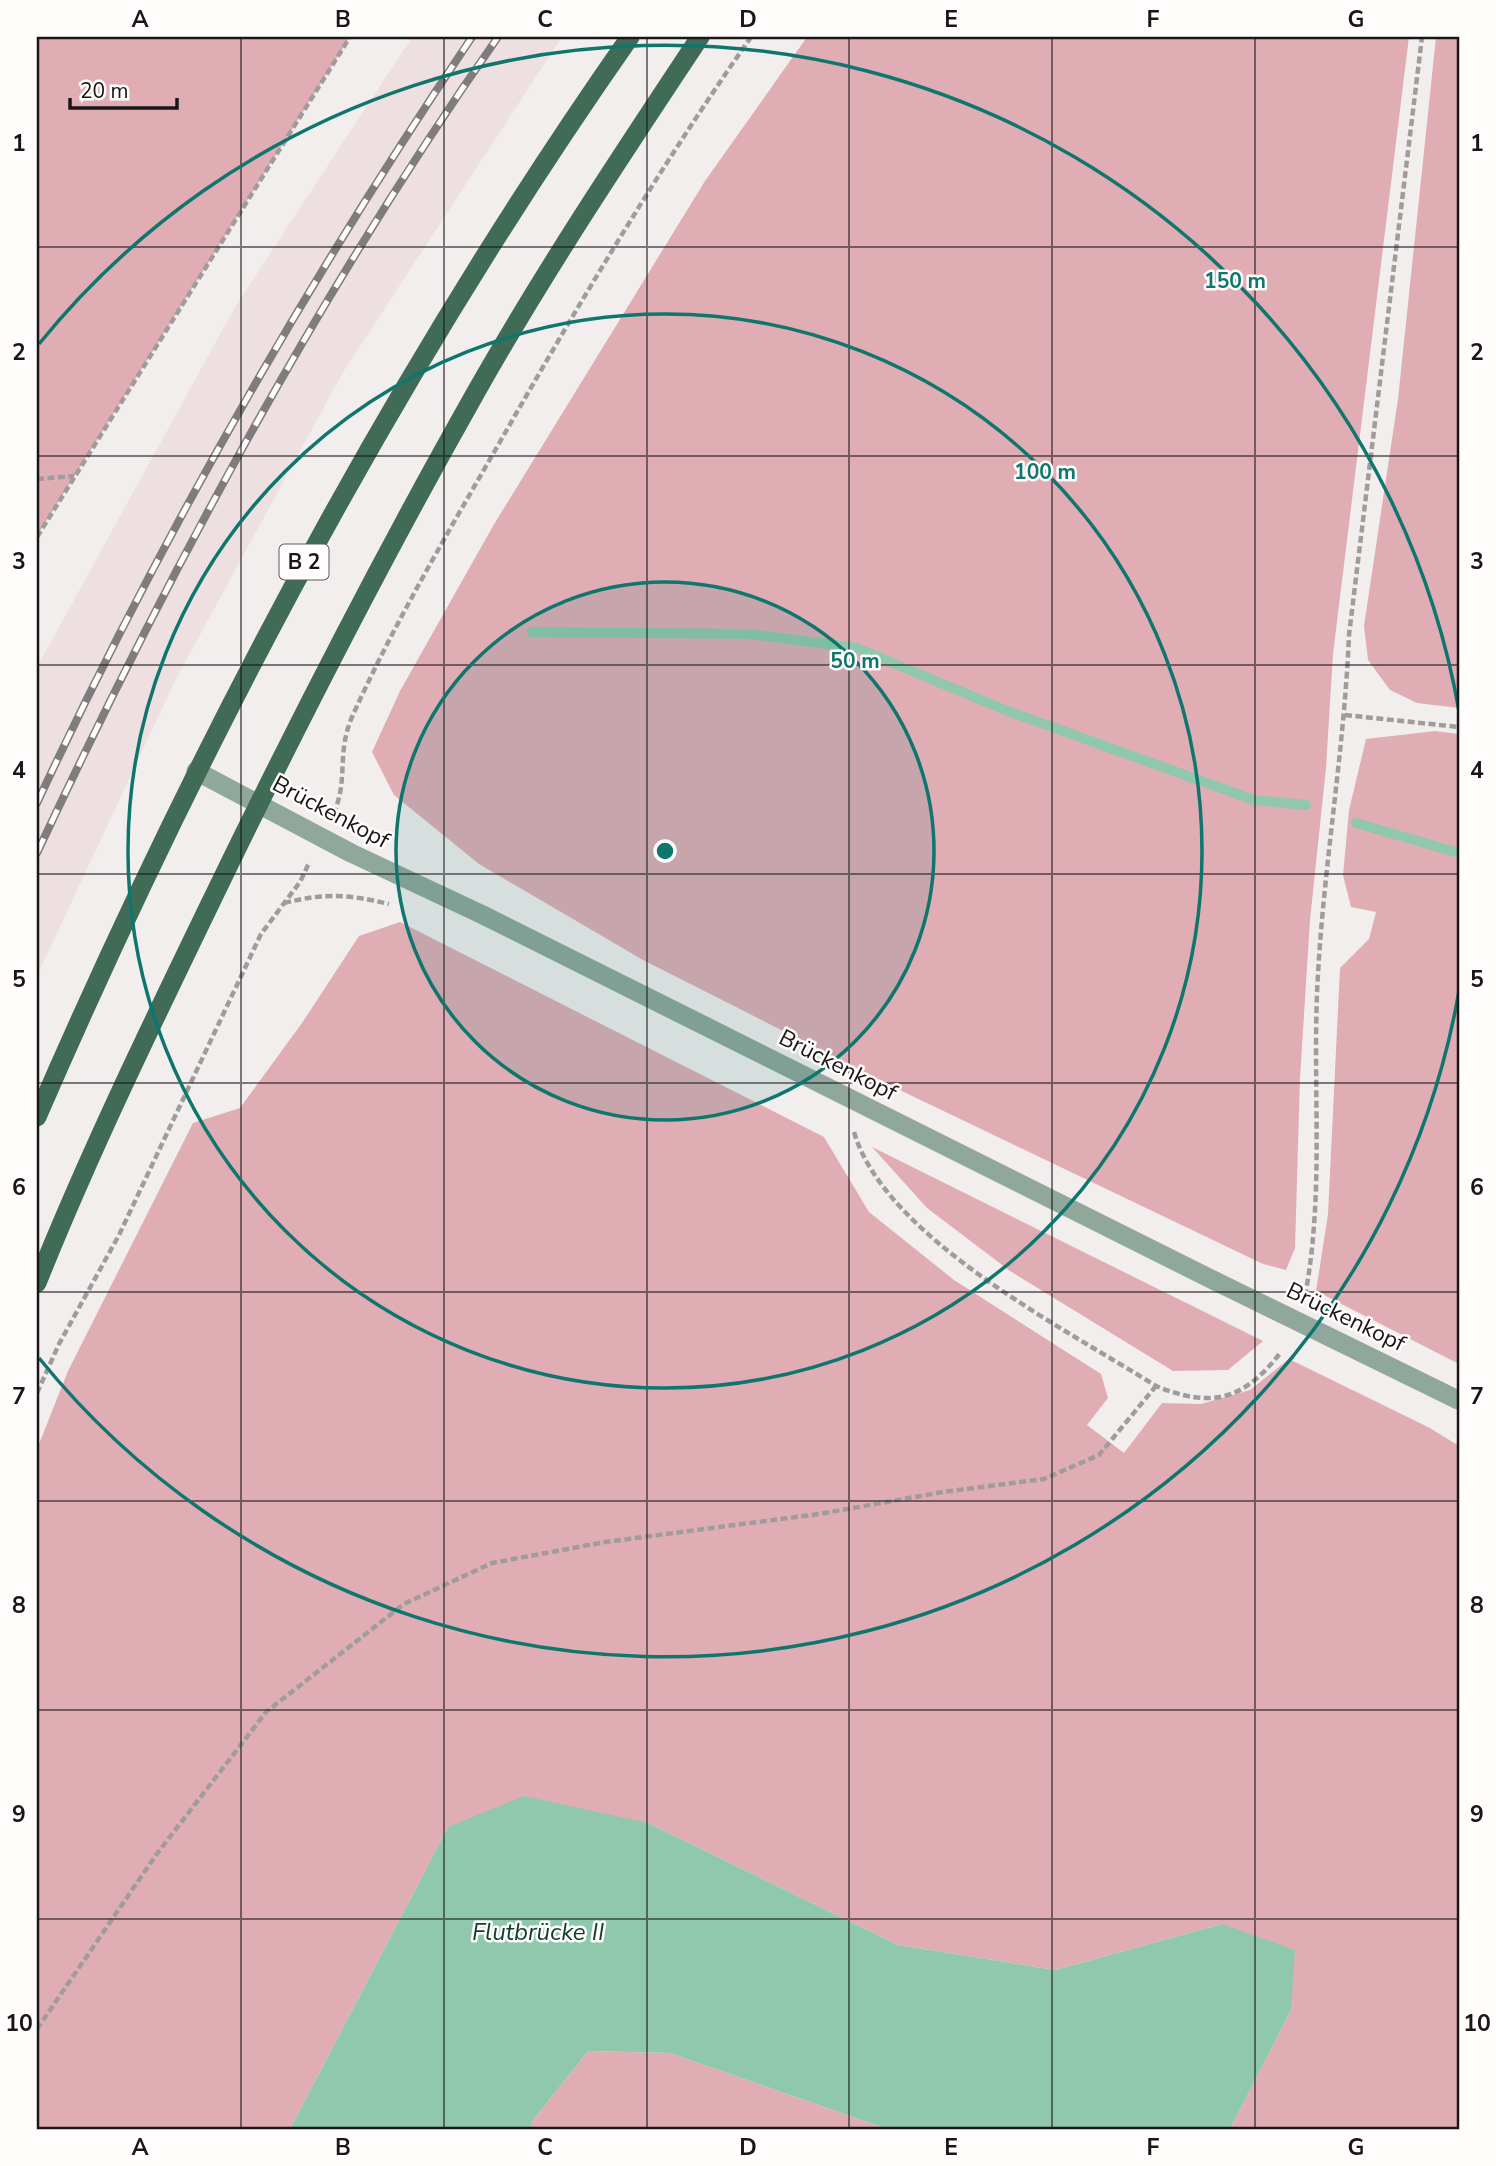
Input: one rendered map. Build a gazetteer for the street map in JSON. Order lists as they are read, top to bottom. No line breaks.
{"streets":{"main road":["B 2"],"street":["Brückenkopf"]},"crossings":[["B 2","Brückenkopf"]],"water":["Flutbrücke II"],"scale_bar":"20 m","grid":{"columns":["A","B","C","D","E","F","G"],"rows":["1","2","3","4","5","6","7","8","9","10"]},"rings":["150 m","100 m","50 m"]}
